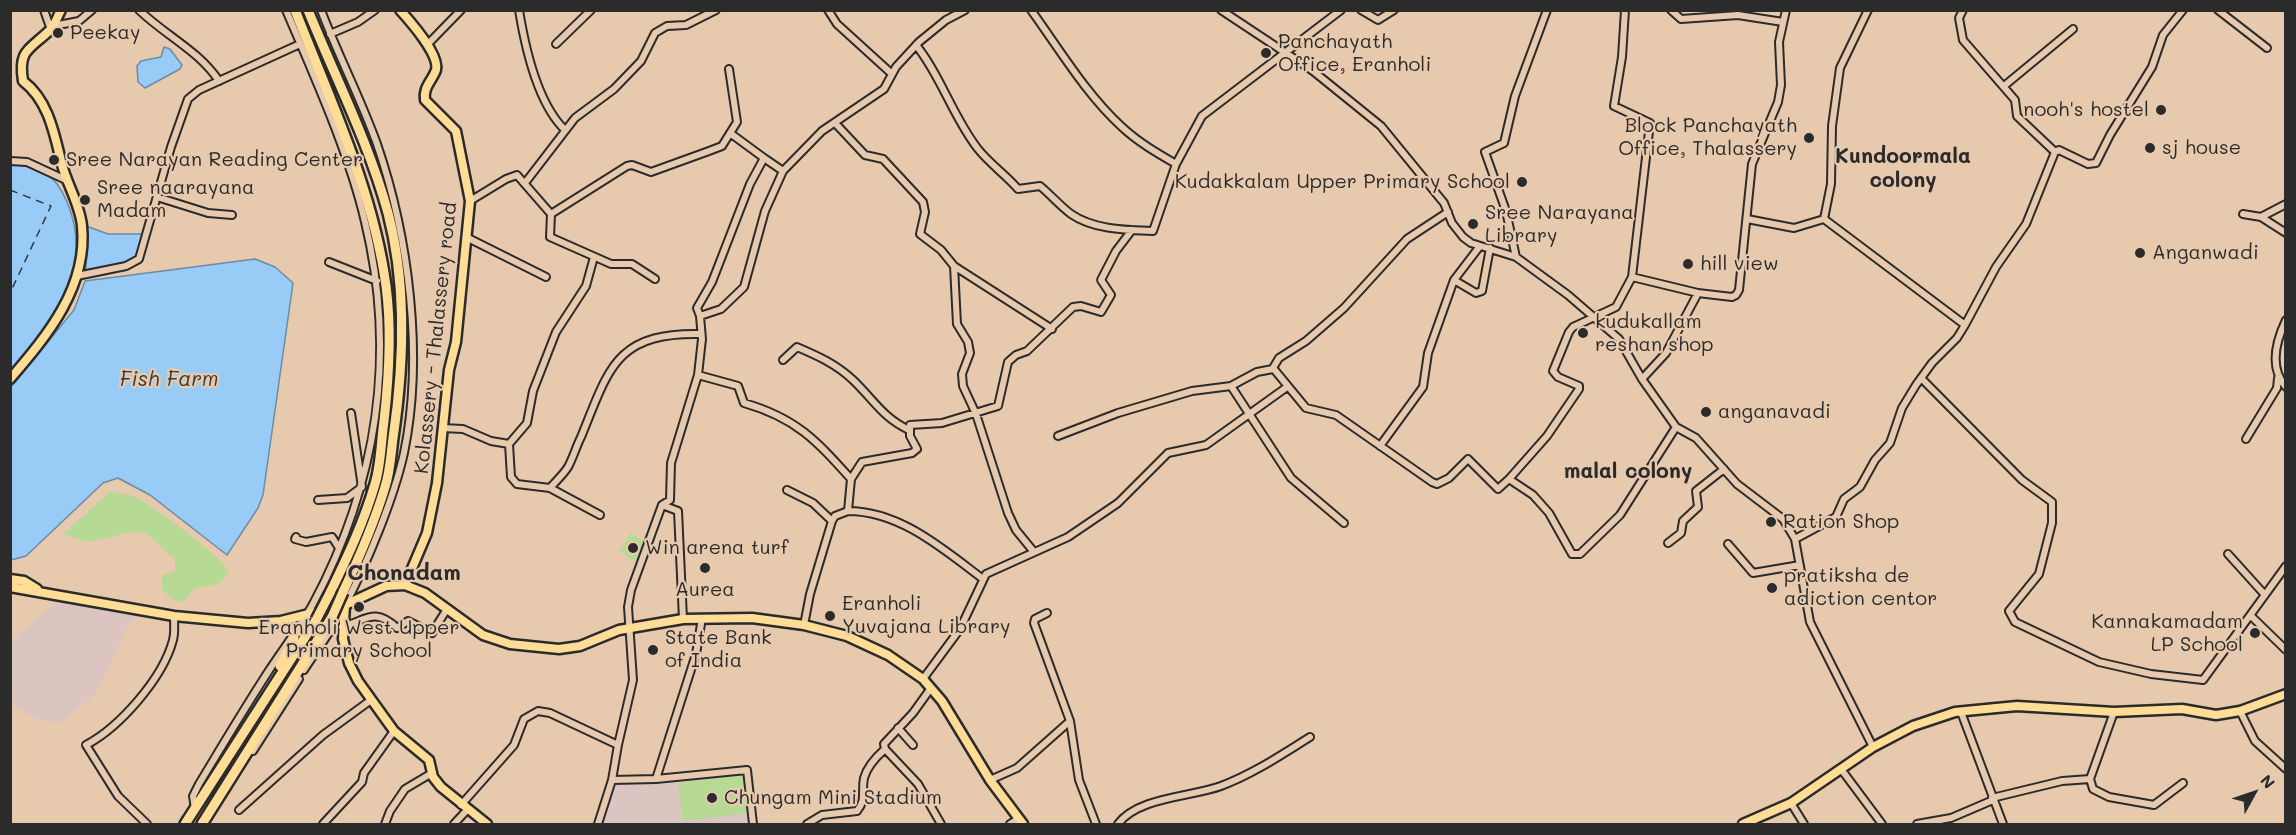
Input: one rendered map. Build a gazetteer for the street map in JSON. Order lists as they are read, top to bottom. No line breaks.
{"streets":{"main road":["Kolassery - Thalassery road"]},"districts":["Kundoormala colony","malal colony","Chonadam"],"water":["Fish Farm"],"places":["Peekay","Panchayath Office, Eranholi","nooh's hostel","Block Panchayath Office, Thalassery","sj house","Sree Narayan Reading Center","Kudakkalam Upper Primary School","Sree naarayana Madam","Sree Narayana Library","Anganwadi","hill view","kudukallam reshan shop","anganavadi","Ration Shop","Win arena turf","Aurea","pratiksha de adiction centor","Eranholi West Upper Primary School","Eranholi Yuvajana Library","Kannakamadam LP School","State Bank of India","Chungam Mini Stadium"],"north":"top right"}
